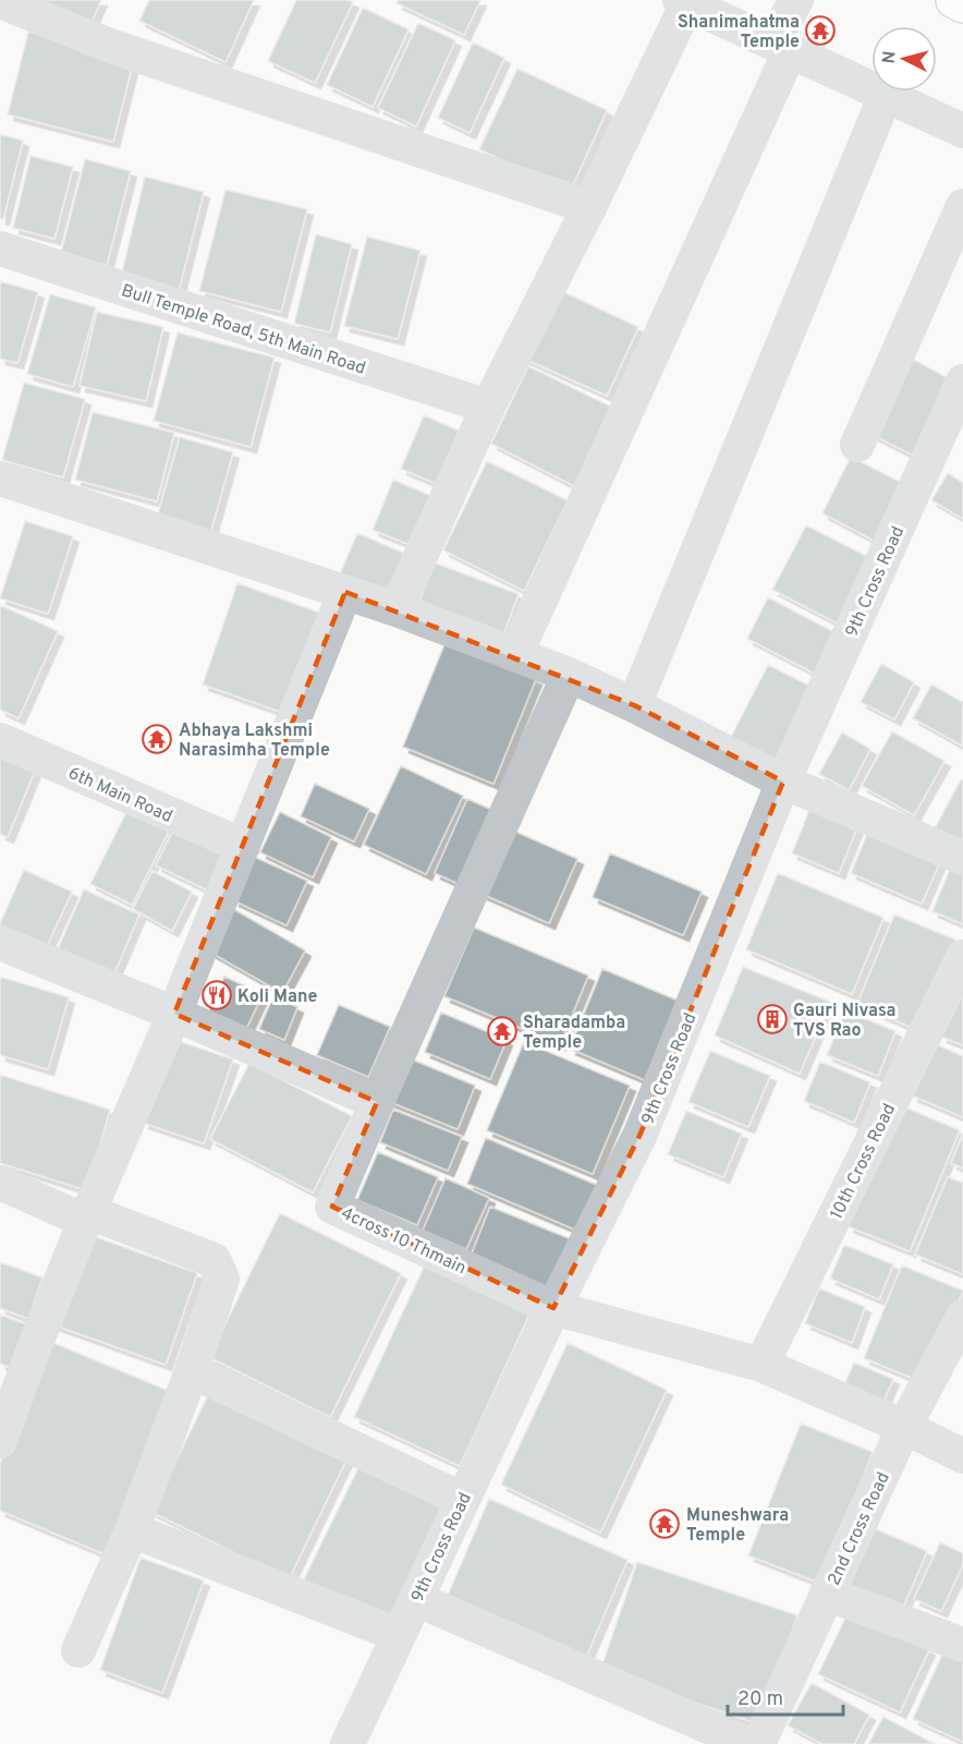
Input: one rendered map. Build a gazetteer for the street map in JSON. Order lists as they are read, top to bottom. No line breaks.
{"streets":{"street":["Bull Temple Road, 5th Main Road","9th Cross Road","6th Main Road","10th Cross Road","4cross 10 Thmain","2nd Cross Road"]},"crossings":[["9th Cross Road","4cross 10 Thmain"],["10th Cross Road","4cross 10 Thmain"],["4cross 10 Thmain","2nd Cross Road"]],"places":{"temple":["Shanimahatma Temple","Abhaya Lakshmi Narasimha Temple","Sharadamba Temple","Muneshwara Temple"],"restaurant":["Koli Mane"],"building":["Gauri Nivasa TVS Rao"]},"scale_bar":"20 m","north":"left"}
